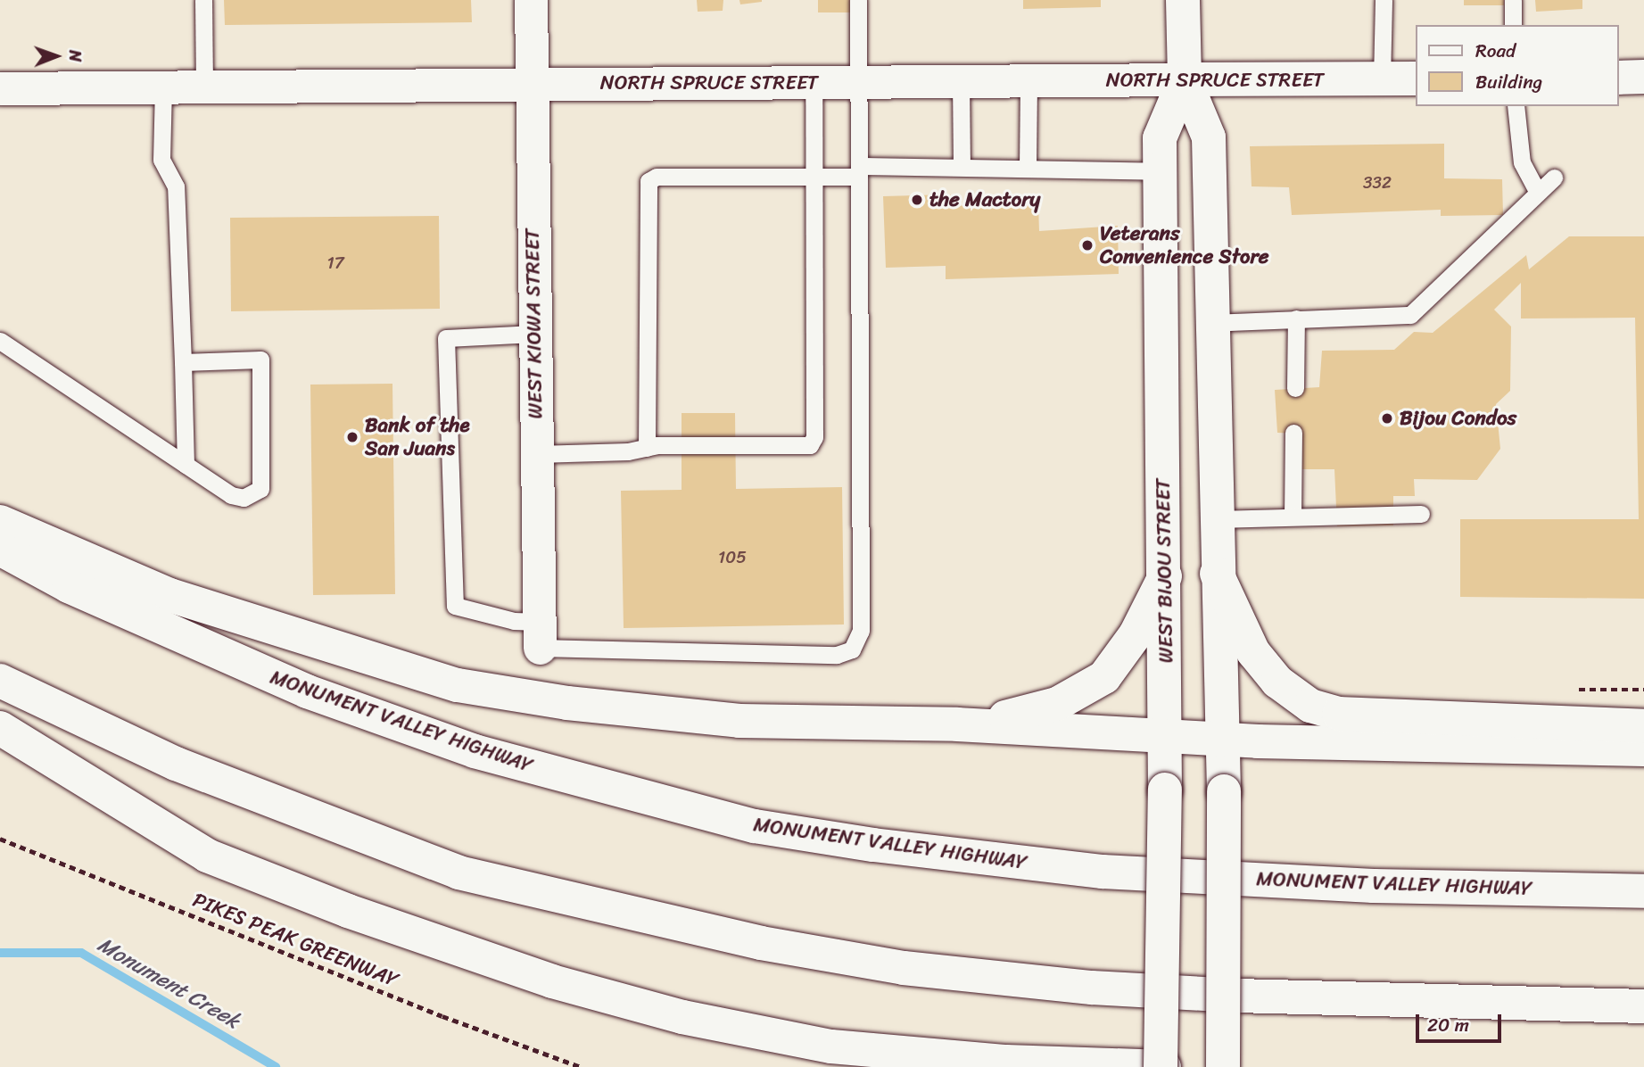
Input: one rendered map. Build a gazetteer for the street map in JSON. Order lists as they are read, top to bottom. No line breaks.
{"streets":{"main road":["NORTH SPRUCE STREET","WEST BIJOU STREET","MONUMENT VALLEY HIGHWAY"],"street":["WEST KIOWA STREET"],"path":["PIKES PEAK GREENWAY"]},"crossings":[["NORTH SPRUCE STREET","WEST KIOWA STREET"],["NORTH SPRUCE STREET","WEST BIJOU STREET"]],"water":["Monument Creek"],"places":["the Mactory","Veterans Convenience Store","Bijou Condos","Bank of the San Juans"],"house_numbers":["332","17","105"],"legend":["Road","Building"],"scale_bar":"20 m","north":"right"}
